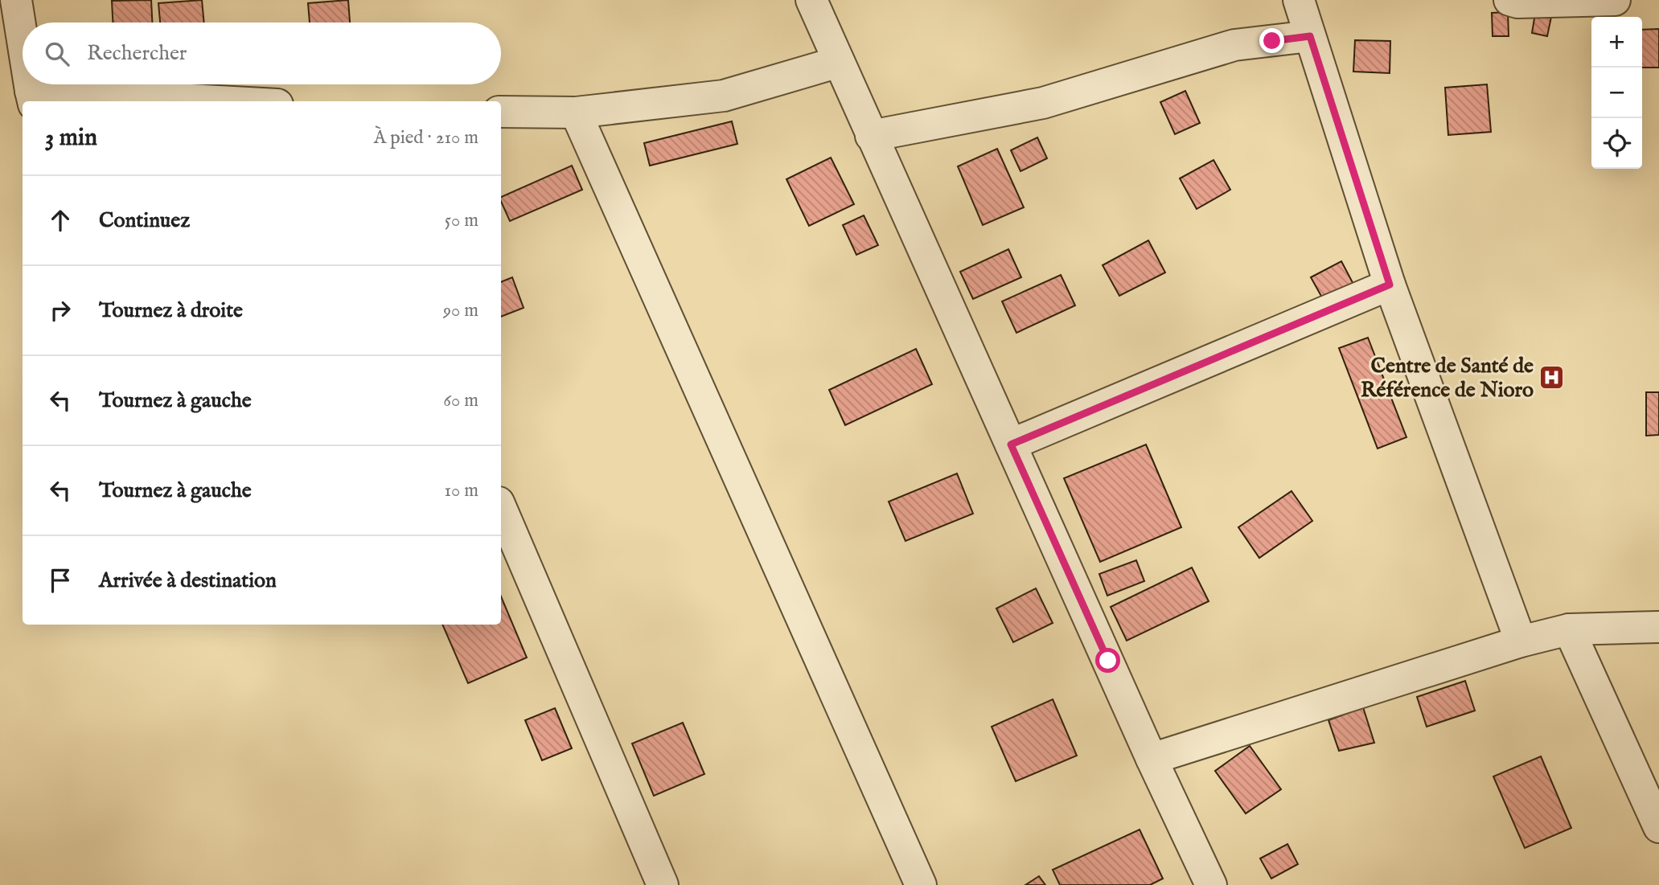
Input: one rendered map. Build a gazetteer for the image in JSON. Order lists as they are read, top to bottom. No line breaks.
{"places":{"hospital":["Centre de Santé de Référence de Nioro"]},"page":{"map_buttons":["+","−"],"search":"Rechercher","heading":["3 min","À pied · 210 m"],"list":[["Continuez","50 m"],["Tournez à droite","90 m"],["Tournez à gauche","60 m"],["Tournez à gauche","10 m"],"Arrivée à destination"]}}
